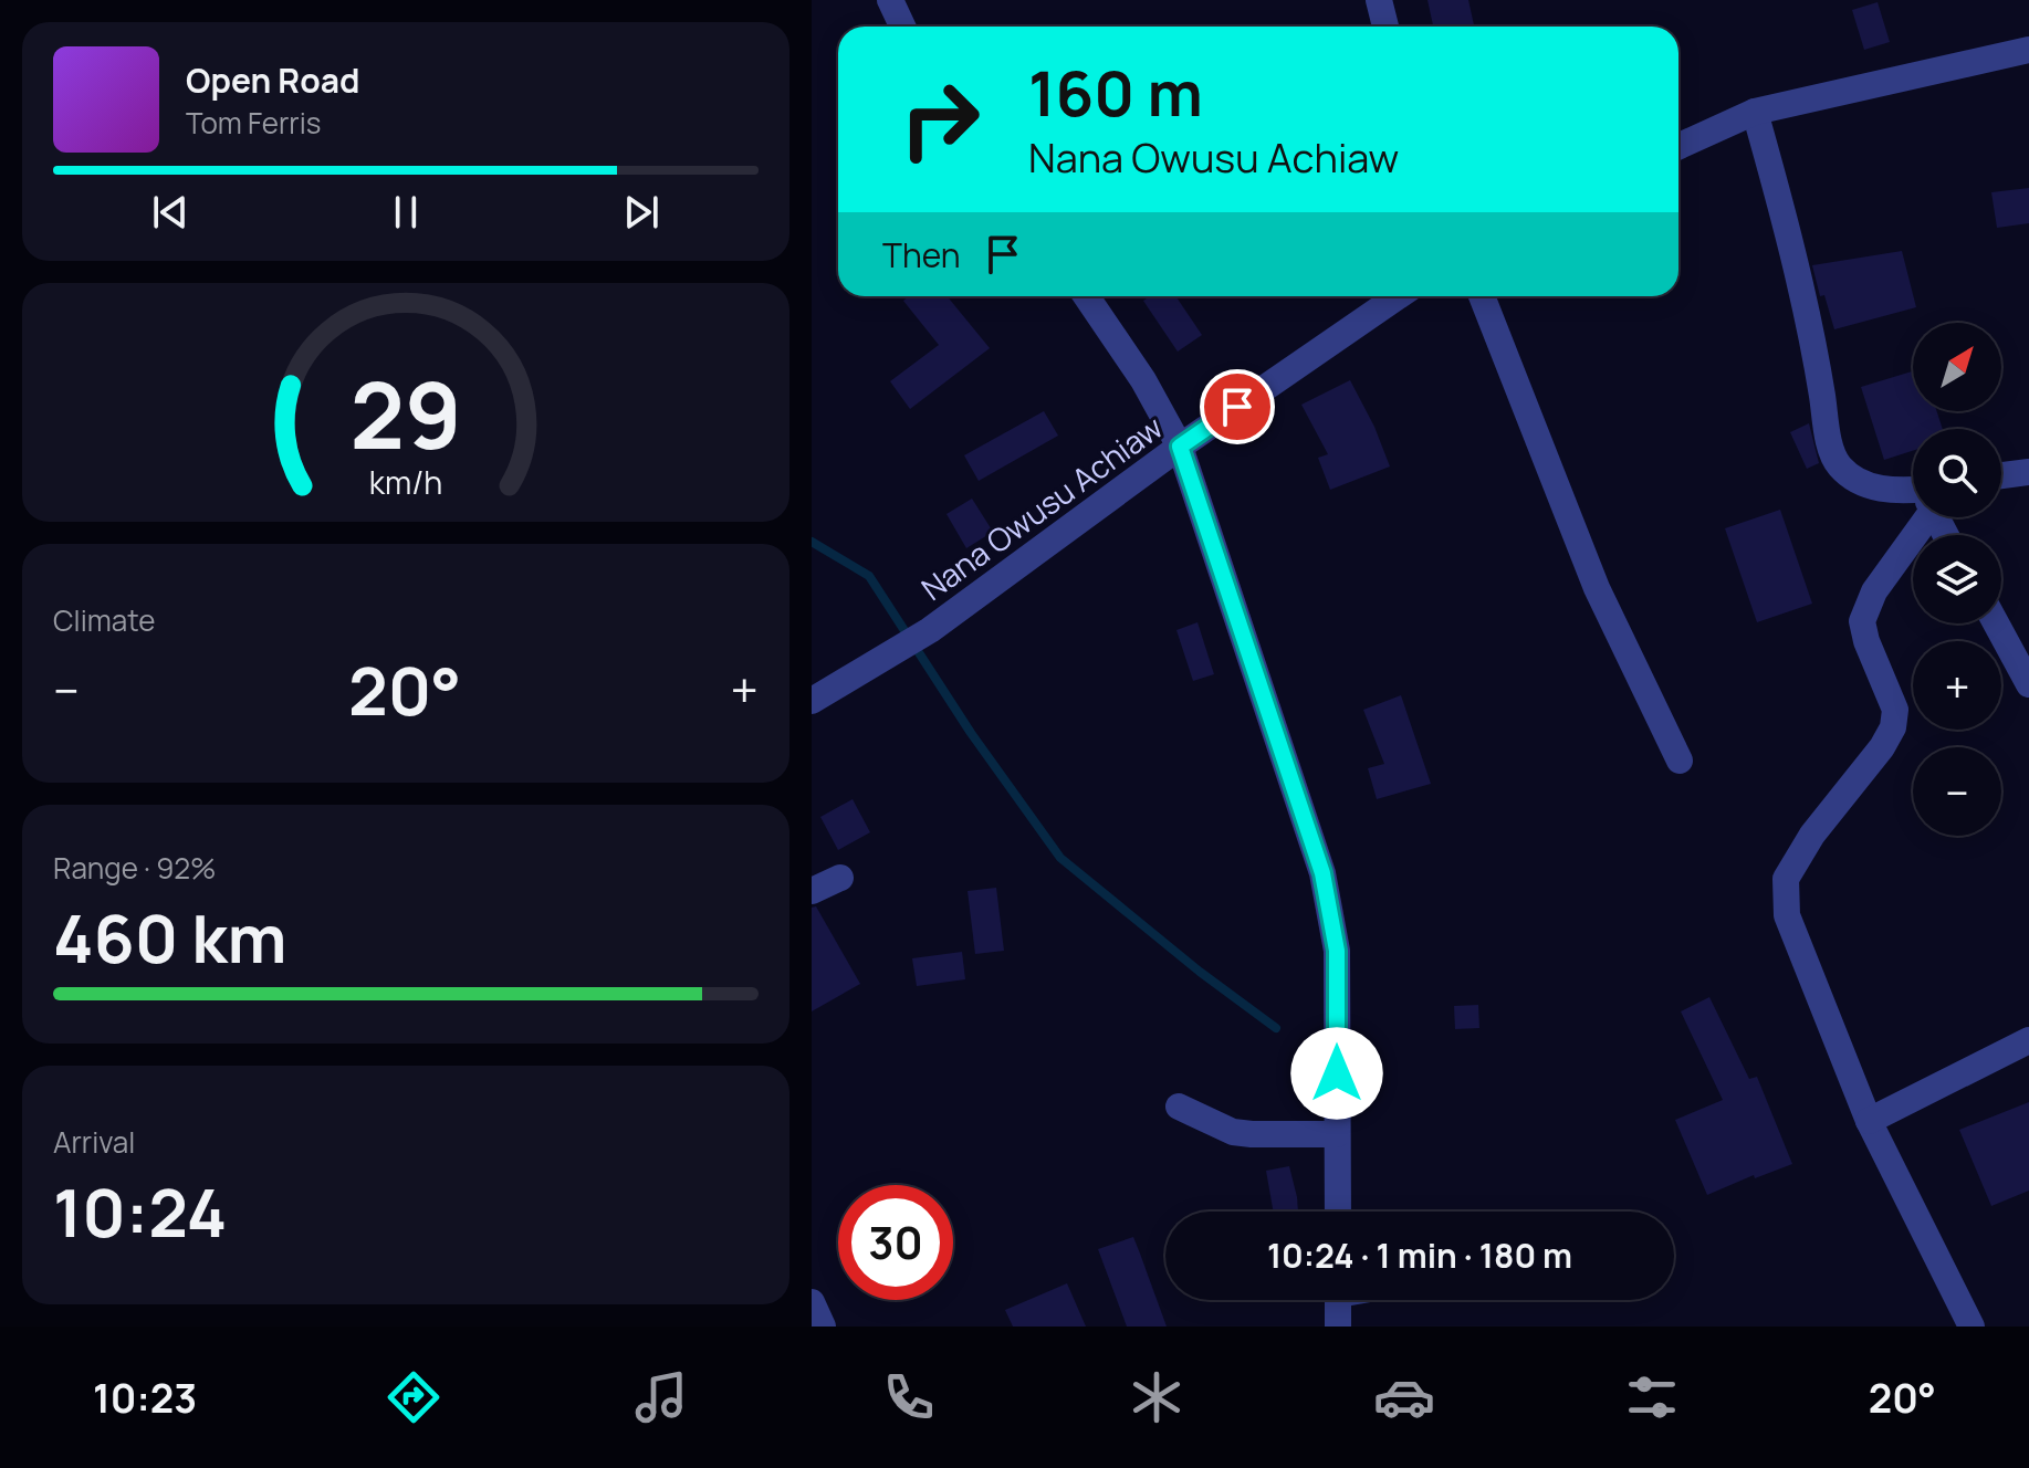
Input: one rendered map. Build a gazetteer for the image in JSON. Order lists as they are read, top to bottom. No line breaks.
{"streets":{"street":["Nana Owusu Achiaw"]},"north":"top right","page":{"turn":["160 m","Nana Owusu Achiaw"],"song":["Open Road","Tom Ferris"],"then":"Then","map_buttons":["+","−"],"tile":["Climate",["Range · 92%","460 km"],["Arrival","10:24"]],"heat":["−","20°","+"],"limit":"30","trip":"10:24 · 1 min · 180 m","tabs":["10:23","20°"],"gauge":["29","km/h"]}}
